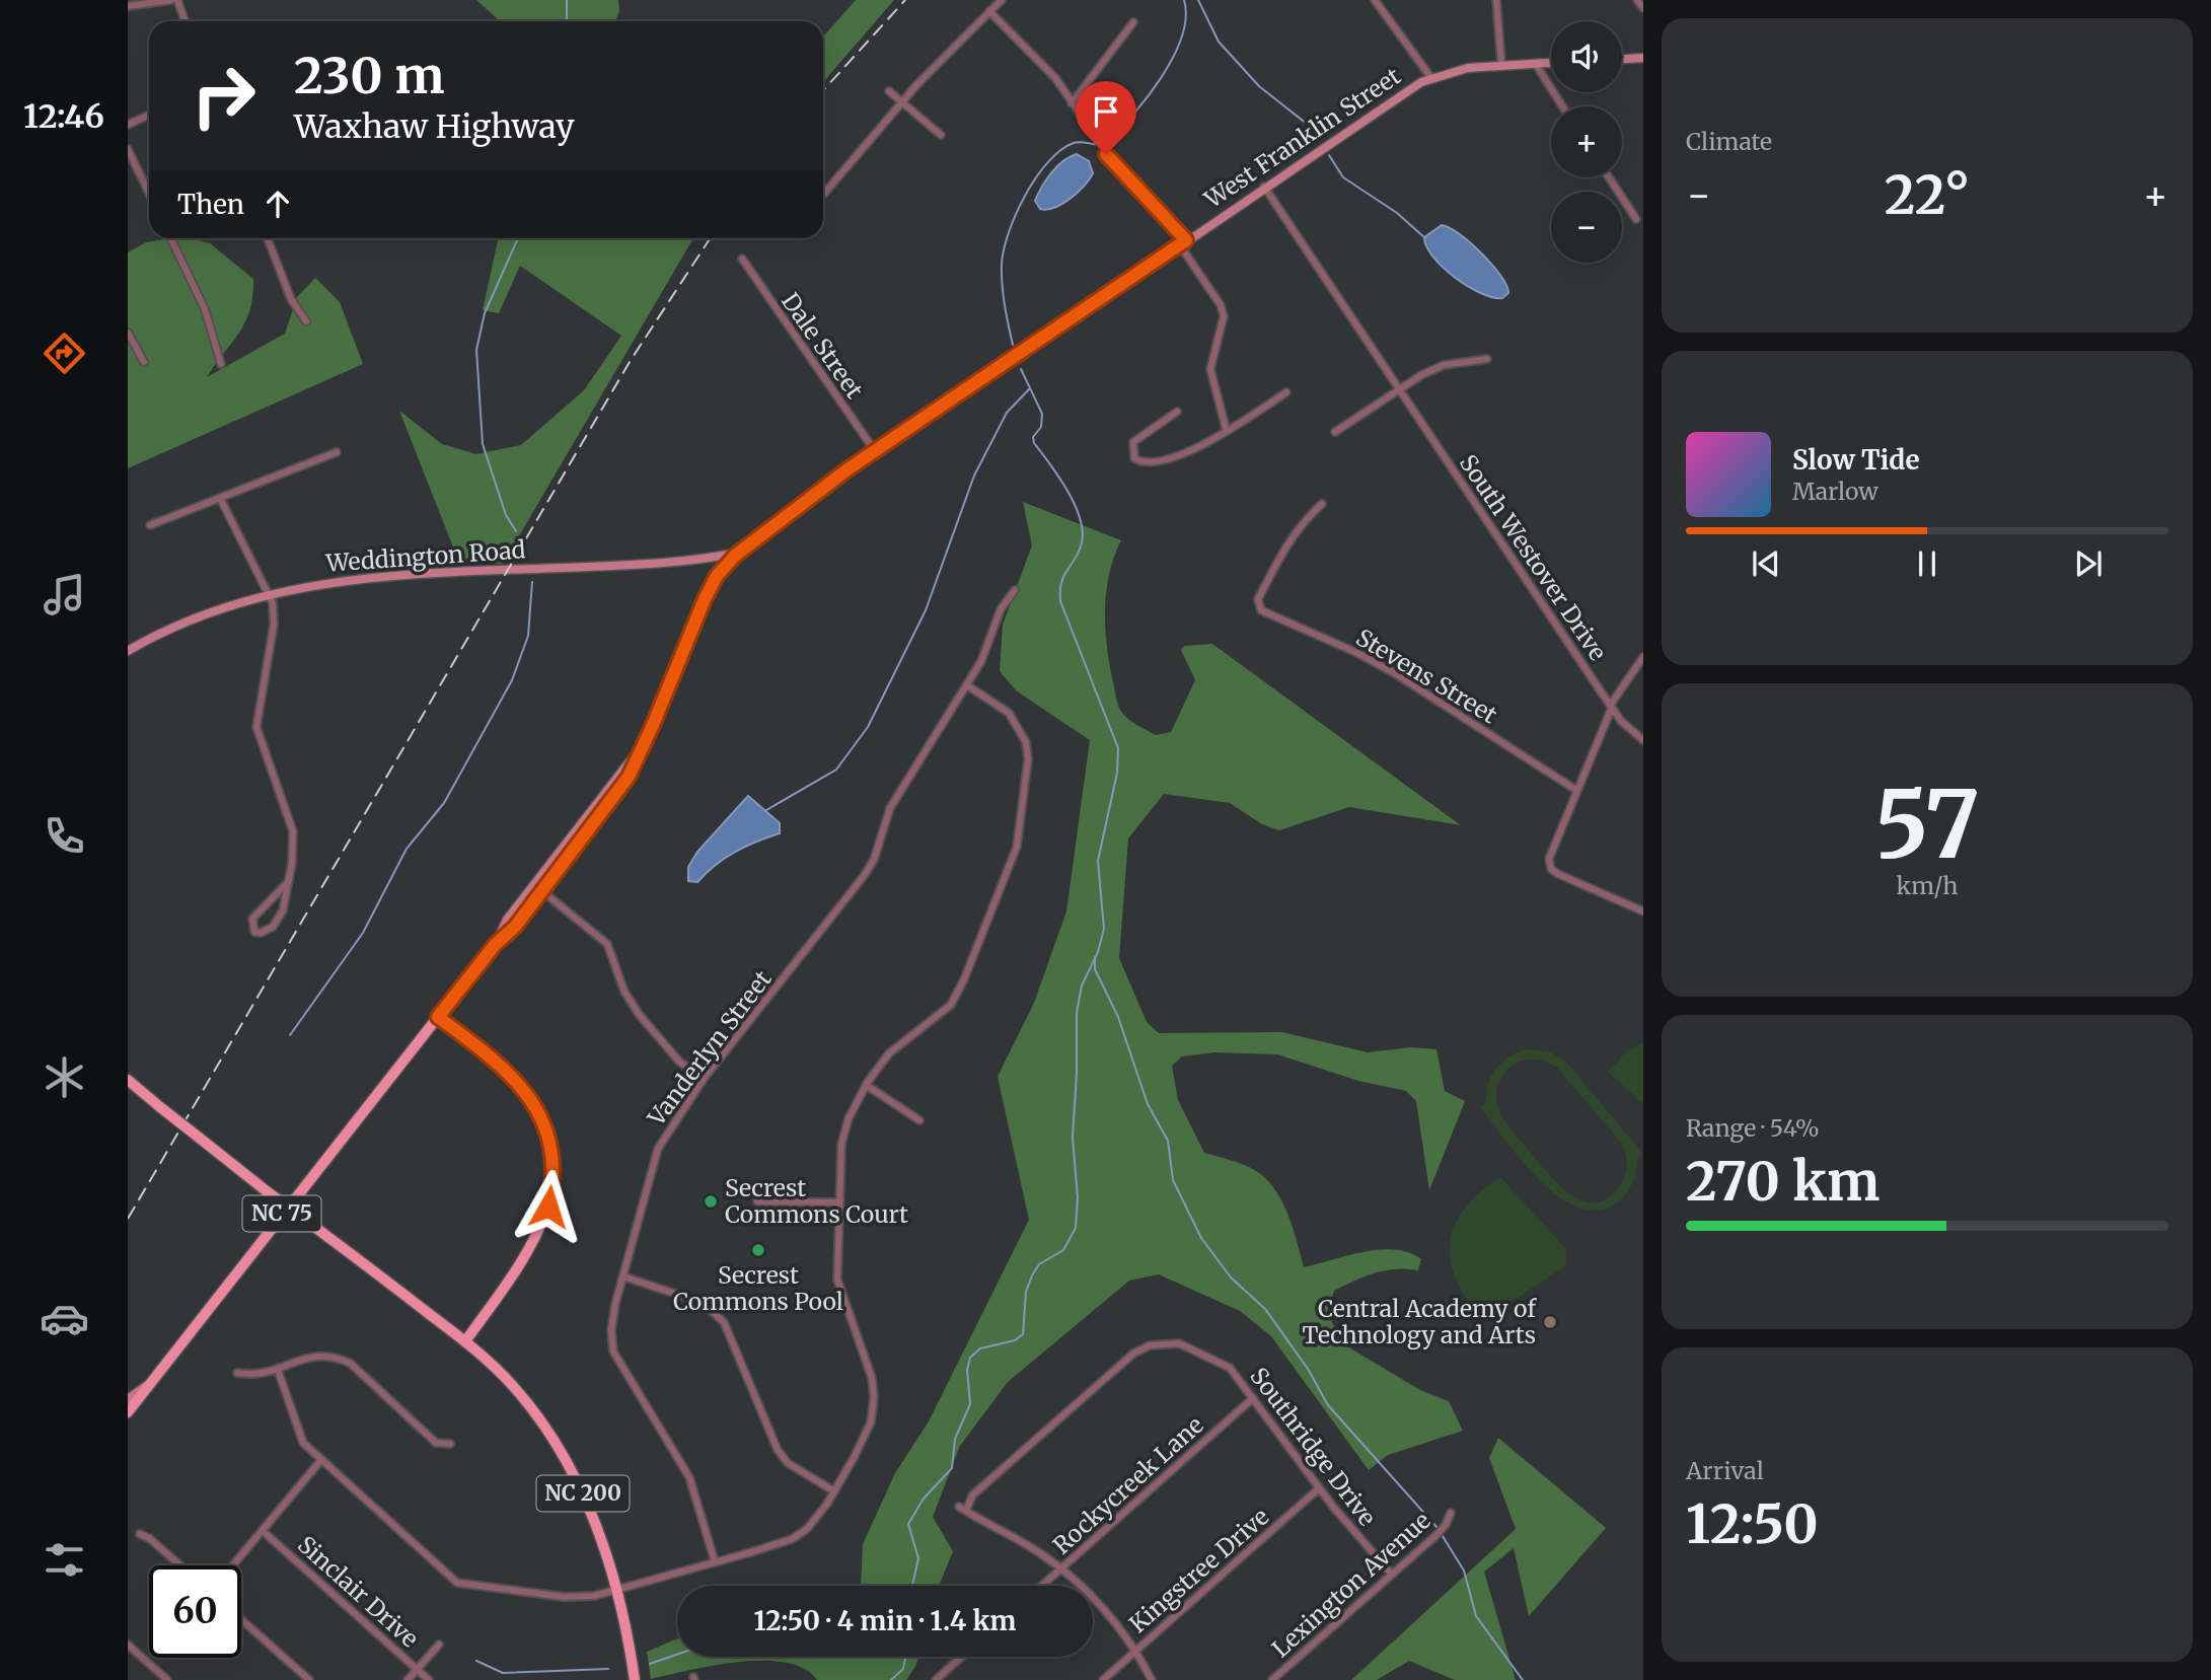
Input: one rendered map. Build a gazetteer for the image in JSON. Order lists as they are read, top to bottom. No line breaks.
{"streets":{"main road":["West Franklin Street","Weddington Road","NC 75","NC 200"],"street":["Dale Street","South Westover Drive","Stevens Street","Vanderlyn Street","Southridge Drive","Rockycreek Lane","Kingstree Drive","Lexington Avenue","Sinclair Drive"]},"crossings":[["West Franklin Street","Dale Street"],["West Franklin Street","Weddington Road"],["West Franklin Street","South Westover Drive"],["Southridge Drive","Rockycreek Lane"],["Southridge Drive","Kingstree Drive"],["Southridge Drive","Lexington Avenue"]],"places":["Secrest Commons Court","Secrest Commons Pool","Central Academy of Technology and Arts"],"page":{"tabs":"12:46","tile":["Climate",["57","km/h"],["Range · 54%","270 km"],["Arrival","12:50"]],"map_buttons":["+","−"],"turn":["230 m","Waxhaw Highway"],"heat":["−","22°","+"],"then":"Then","song":["Slow Tide","Marlow"],"limit":"60","trip":"12:50 · 4 min · 1.4 km"}}
